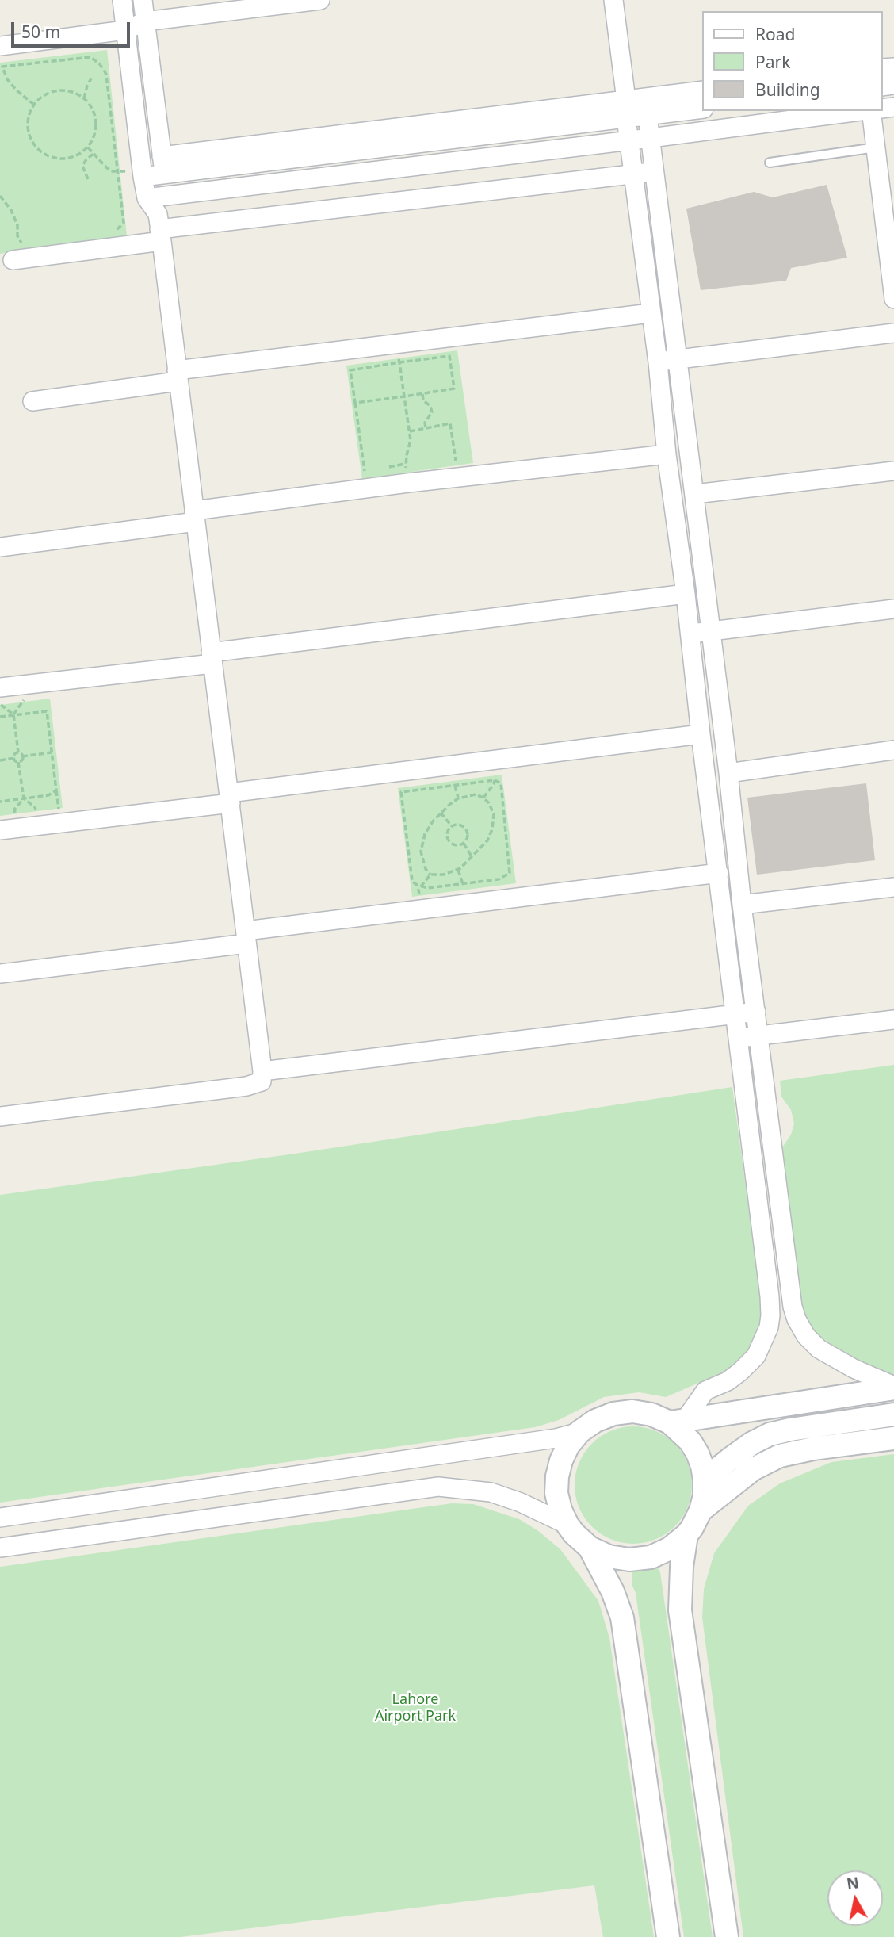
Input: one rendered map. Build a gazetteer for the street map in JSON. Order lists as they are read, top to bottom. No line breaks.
{"parks":["Lahore Airport Park"],"legend":["Road","Park","Building"],"scale_bar":"50 m","north":"top"}
